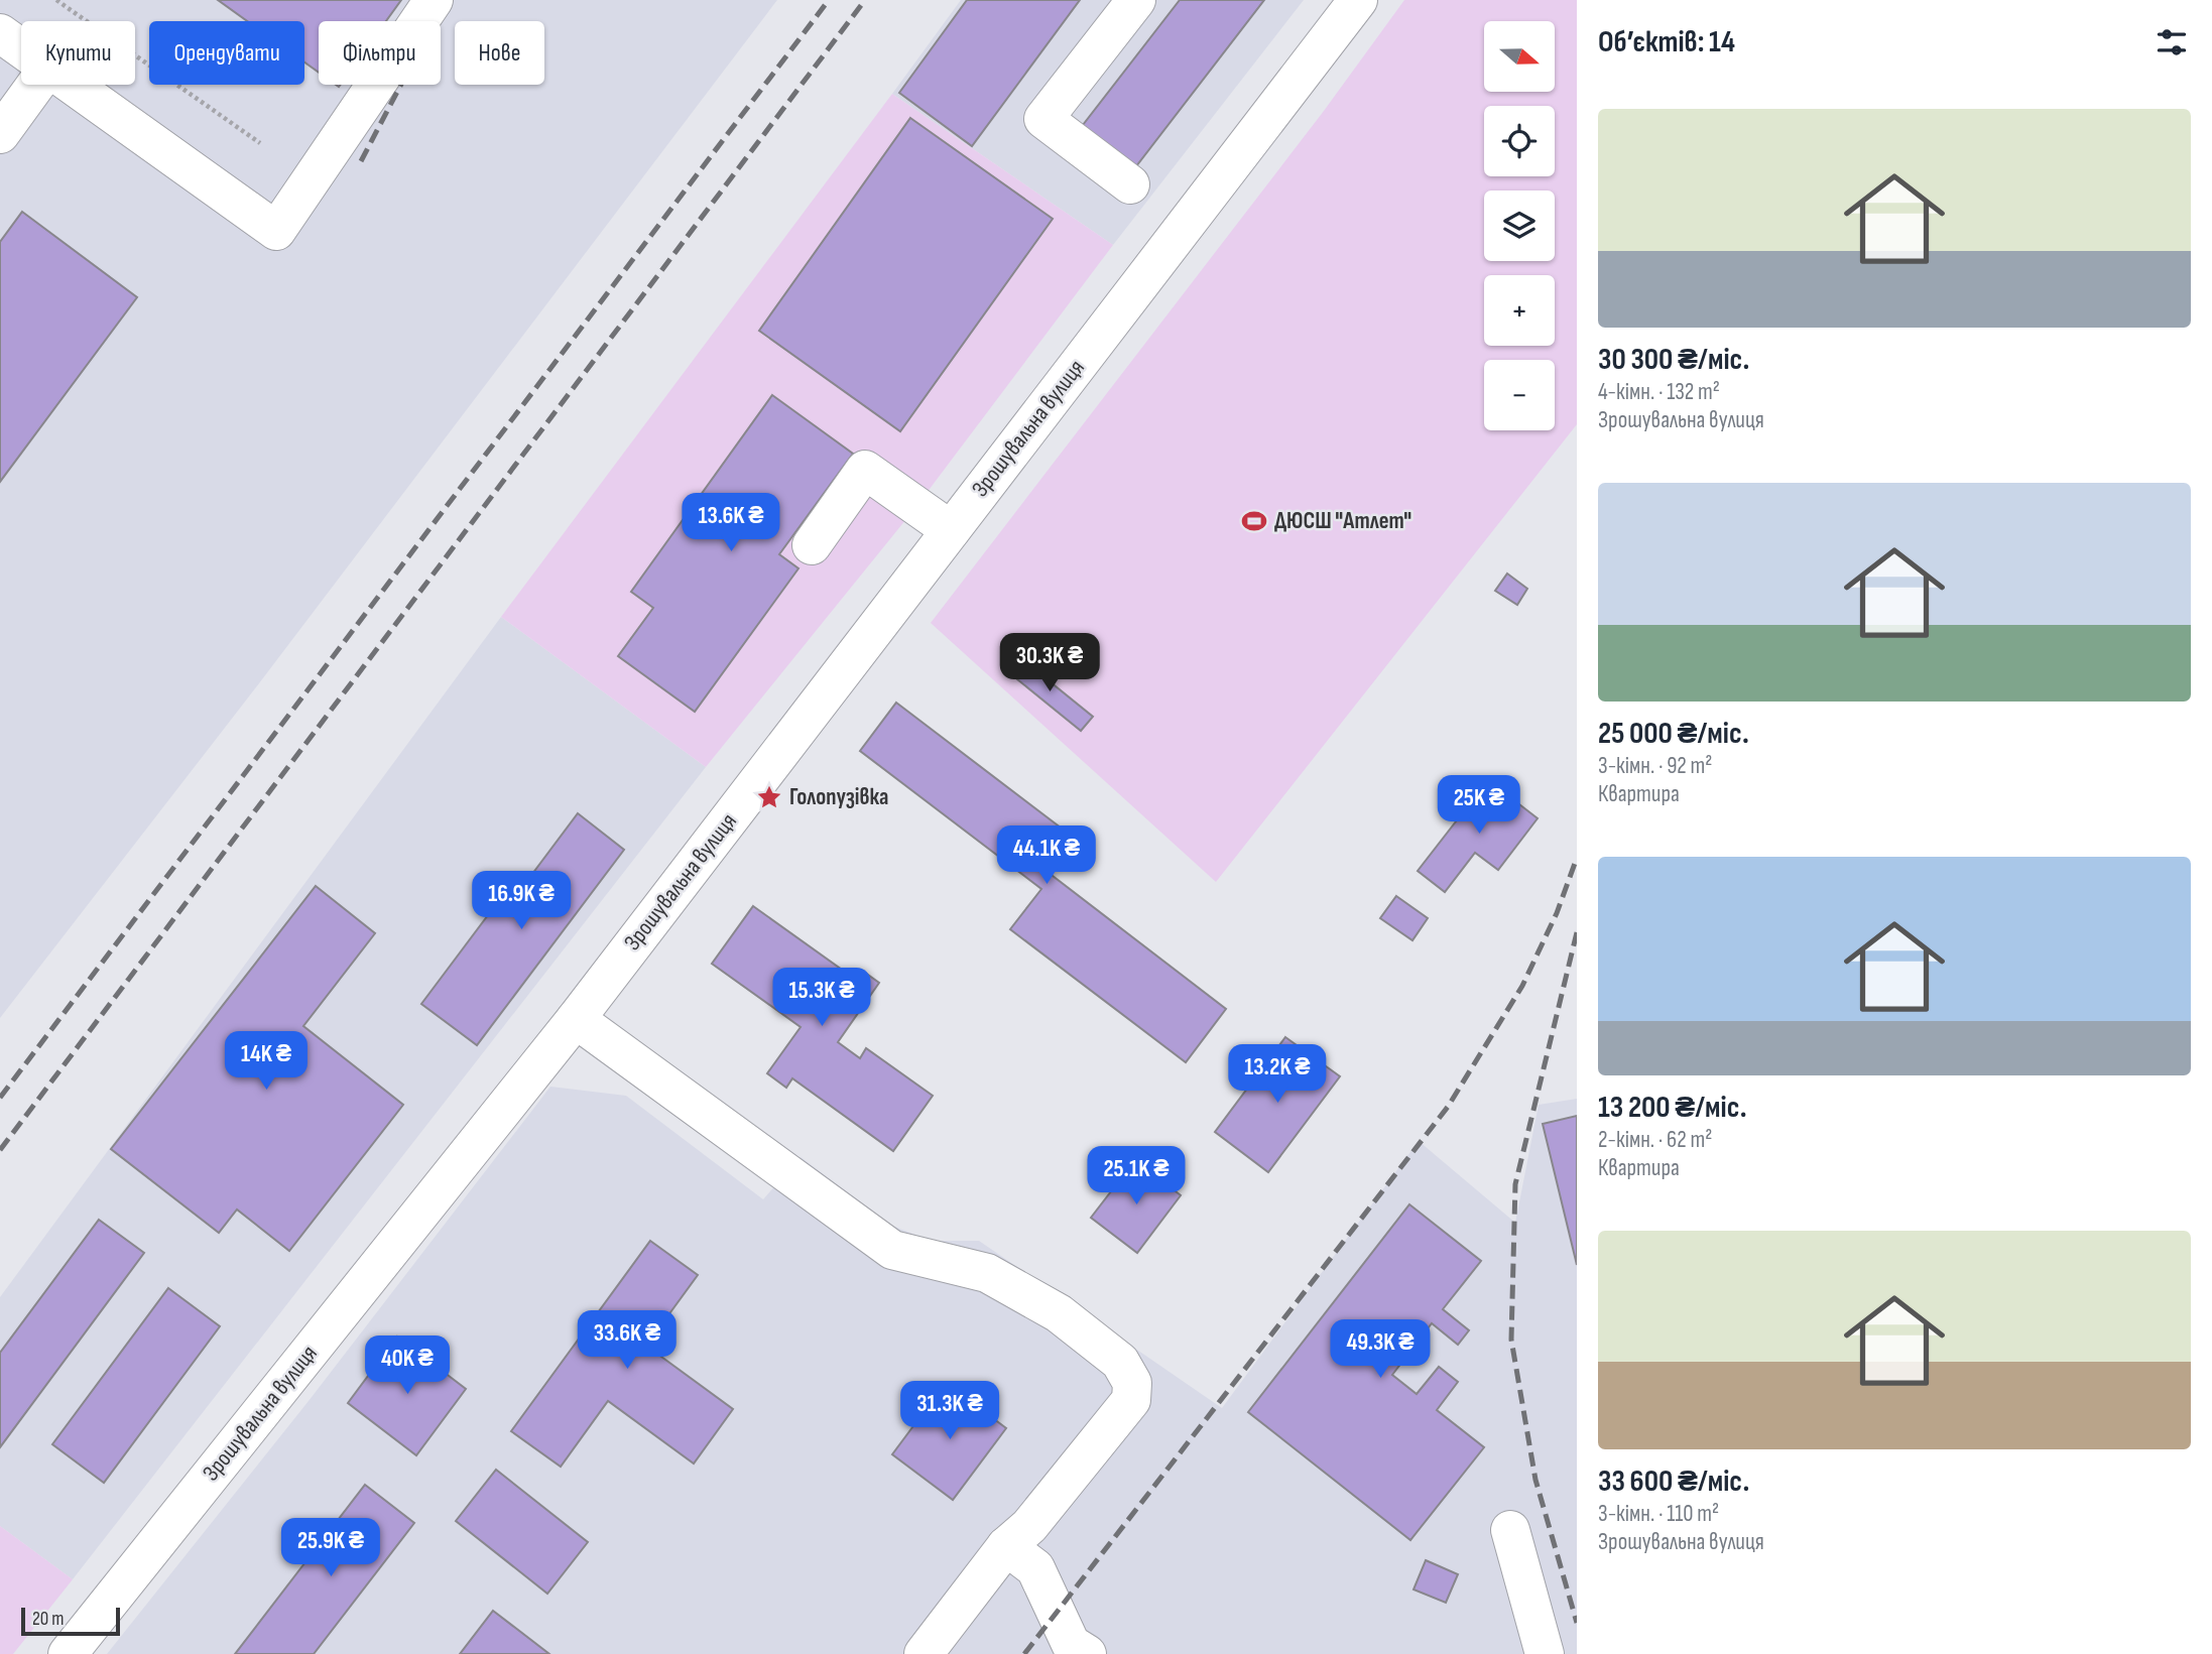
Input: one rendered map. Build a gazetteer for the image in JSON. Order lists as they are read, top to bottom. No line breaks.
{"streets":{"street":["Зрошувальна вулиця"]},"places":{"sports":["ДЮСШ \"Атлет\""],"place":["Голопузівка"]},"scale_bar":"20 m","north":"right","page":{"heading":"Об’єктів: 14","map_buttons":["+","−"],"chip":["Купити","Орендувати","Фільтри","Нове"],"list":[{"name":"30 300 ₴/міс.","note":"4-кімн. · 132 m² · Зрошувальна вулиця"},{"name":"25 000 ₴/міс.","note":"3-кімн. · 92 m² · Квартира"},{"name":"13 200 ₴/міс.","note":"2-кімн. · 62 m² · Квартира"},{"name":"33 600 ₴/міс.","note":"3-кімн. · 110 m² · Зрошувальна вулиця"}],"price":["13.6K ₴","30.3K ₴","25K ₴","44.1K ₴","16.9K ₴","15.3K ₴","14K ₴","13.2K ₴","25.1K ₴","33.6K ₴","49.3K ₴","40K ₴","31.3K ₴","25.9K ₴"],"scale":"20 m"}}
